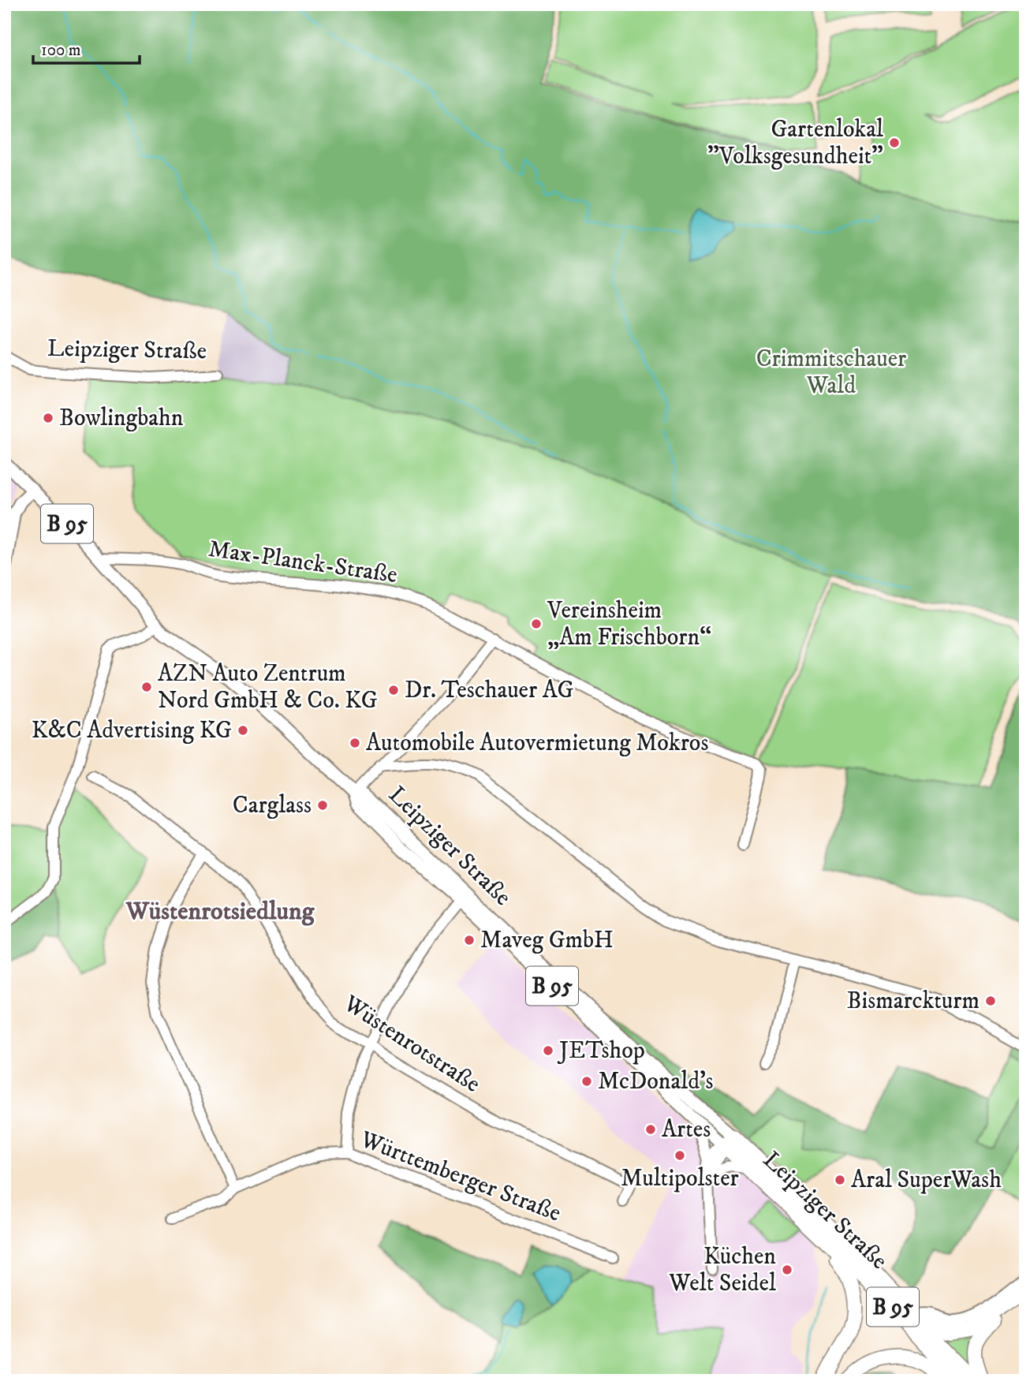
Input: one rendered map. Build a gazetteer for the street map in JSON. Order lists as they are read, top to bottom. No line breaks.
{"streets":{"highway":["Leipziger Straße","B 95"],"street":["Max-Planck-Straße","Wüstenrotstraße","Württemberger Straße"]},"crossings":[["Leipziger Straße","Max-Planck-Straße"]],"districts":["Wüstenrotsiedlung"],"parks":["Crimmitschauer Wald"],"places":["Gartenlokal \"Volksgesundheit\"","Bowlingbahn","Vereinsheim „Am Frischborn“","AZN Auto Zentrum Nord GmbH & Co. KG","Dr. Teschauer AG","K&C Advertising KG","Automobile Autovermietung Mokros","Carglass","Maveg GmbH","Bismarckturm","JETshop","McDonald's","Artes","Multipolster","Aral SuperWash","Küchen Welt Seidel"],"scale_bar":"100 m"}
